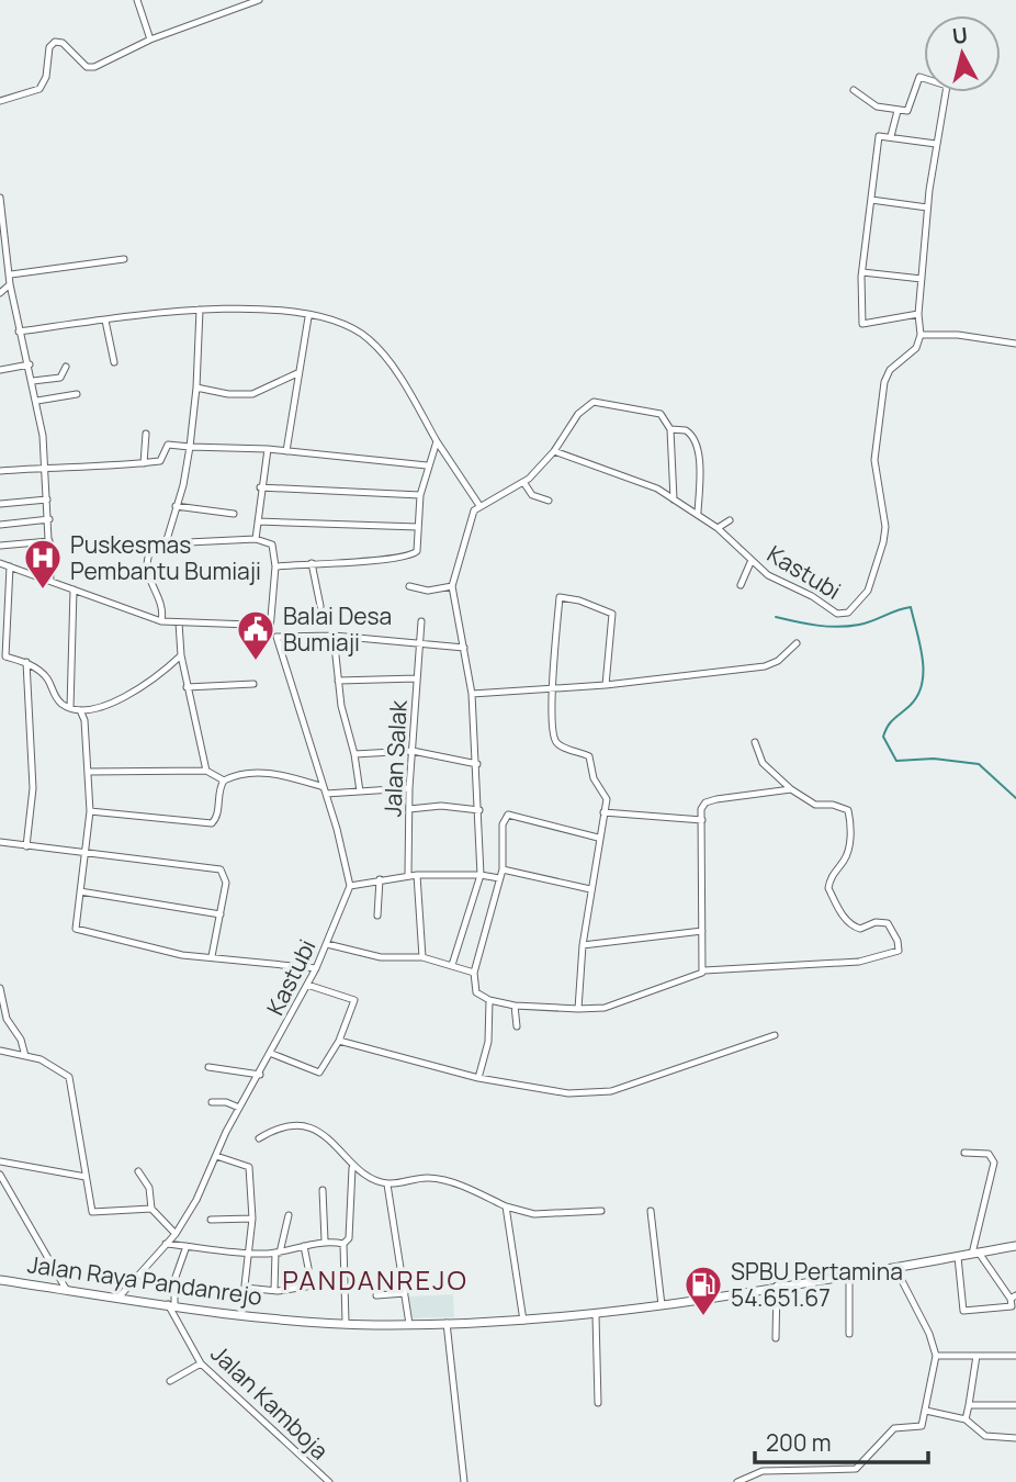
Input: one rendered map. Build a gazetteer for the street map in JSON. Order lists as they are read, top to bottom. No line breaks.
{"streets":{"main road":["Jalan Raya Pandanrejo"],"street":["Kastubi","Jalan Salak","Jalan Kamboja"]},"crossings":[["Kastubi","Jalan Raya Pandanrejo"],["Jalan Raya Pandanrejo","Jalan Kamboja"]],"districts":["PANDANREJO"],"places":{"hospital":["Puskesmas Pembantu Bumiaji"],"public building":["Balai Desa Bumiaji"],"fuel station":["SPBU Pertamina 54.651.67"]},"scale_bar":"200 m","north":"top"}
